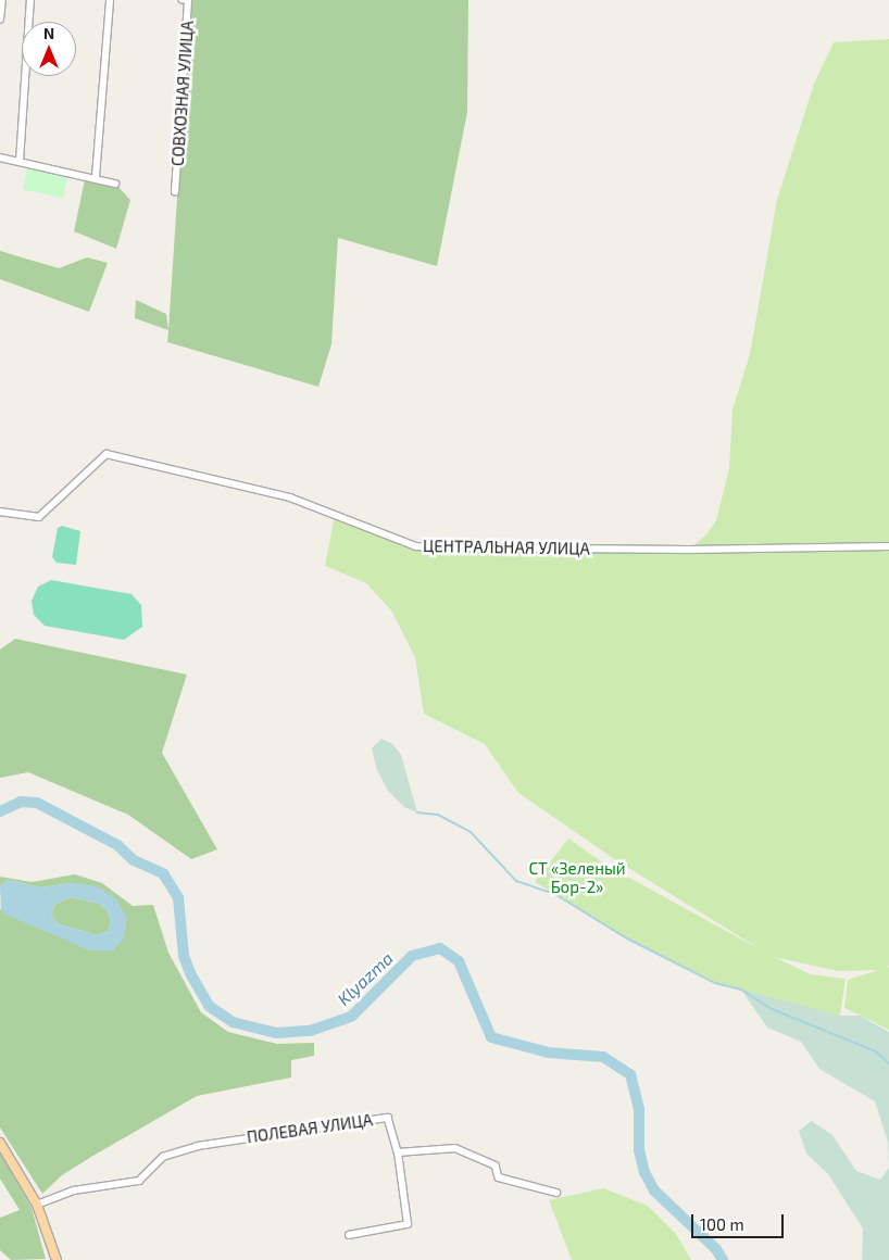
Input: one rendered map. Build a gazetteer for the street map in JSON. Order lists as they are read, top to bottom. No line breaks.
{"streets":{"street":["СОВХОЗНАЯ УЛИЦА","ЦЕНТРАЛЬНАЯ УЛИЦА","ПОЛЕВАЯ УЛИЦА"]},"water":["Klyazma"],"parks":["СТ «Зеленый Бор-2»"],"scale_bar":"100 m","north":"top"}
